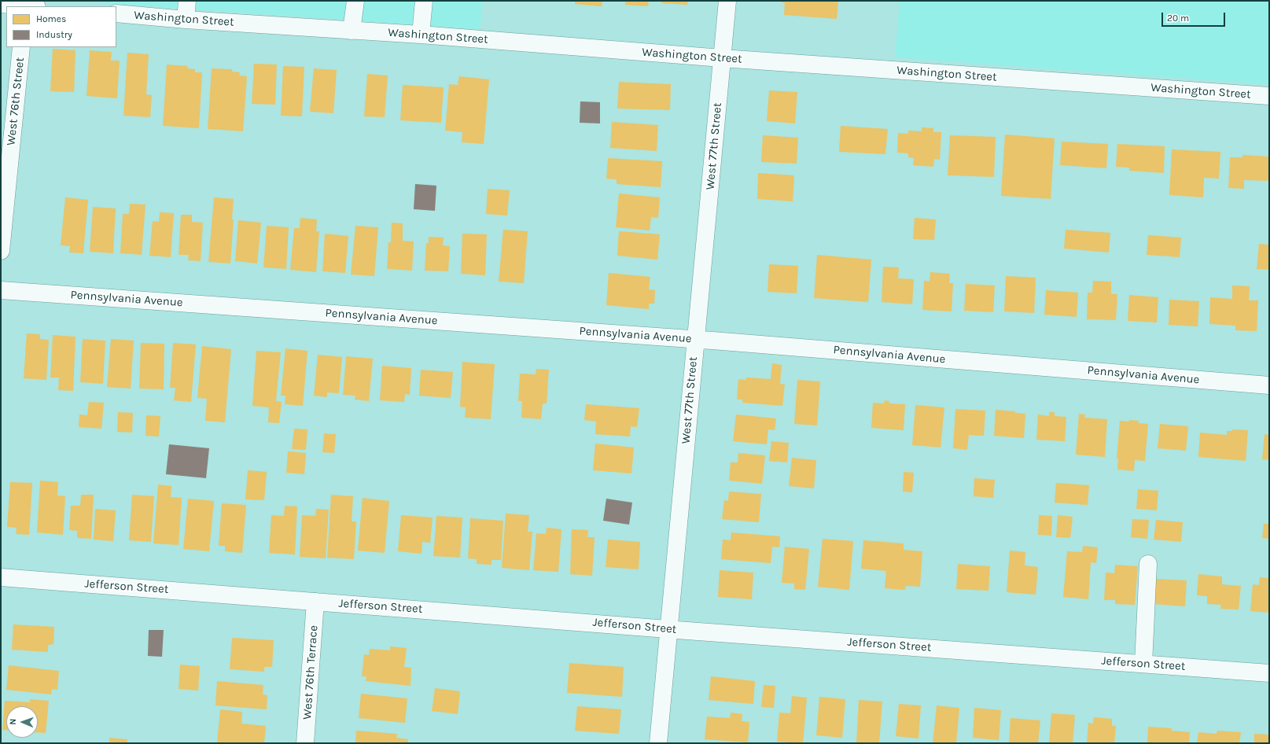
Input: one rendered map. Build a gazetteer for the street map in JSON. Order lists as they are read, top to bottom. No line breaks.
{"streets":{"street":["Washington Street","West 76th Street","West 77th Street","Pennsylvania Avenue","Jefferson Street","West 76th Terrace"]},"crossings":[["Washington Street","West 77th Street"],["West 77th Street","Pennsylvania Avenue"],["West 77th Street","Jefferson Street"],["Jefferson Street","West 76th Terrace"]],"legend":["Homes","Industry"],"scale_bar":"20 m","north":"left"}
